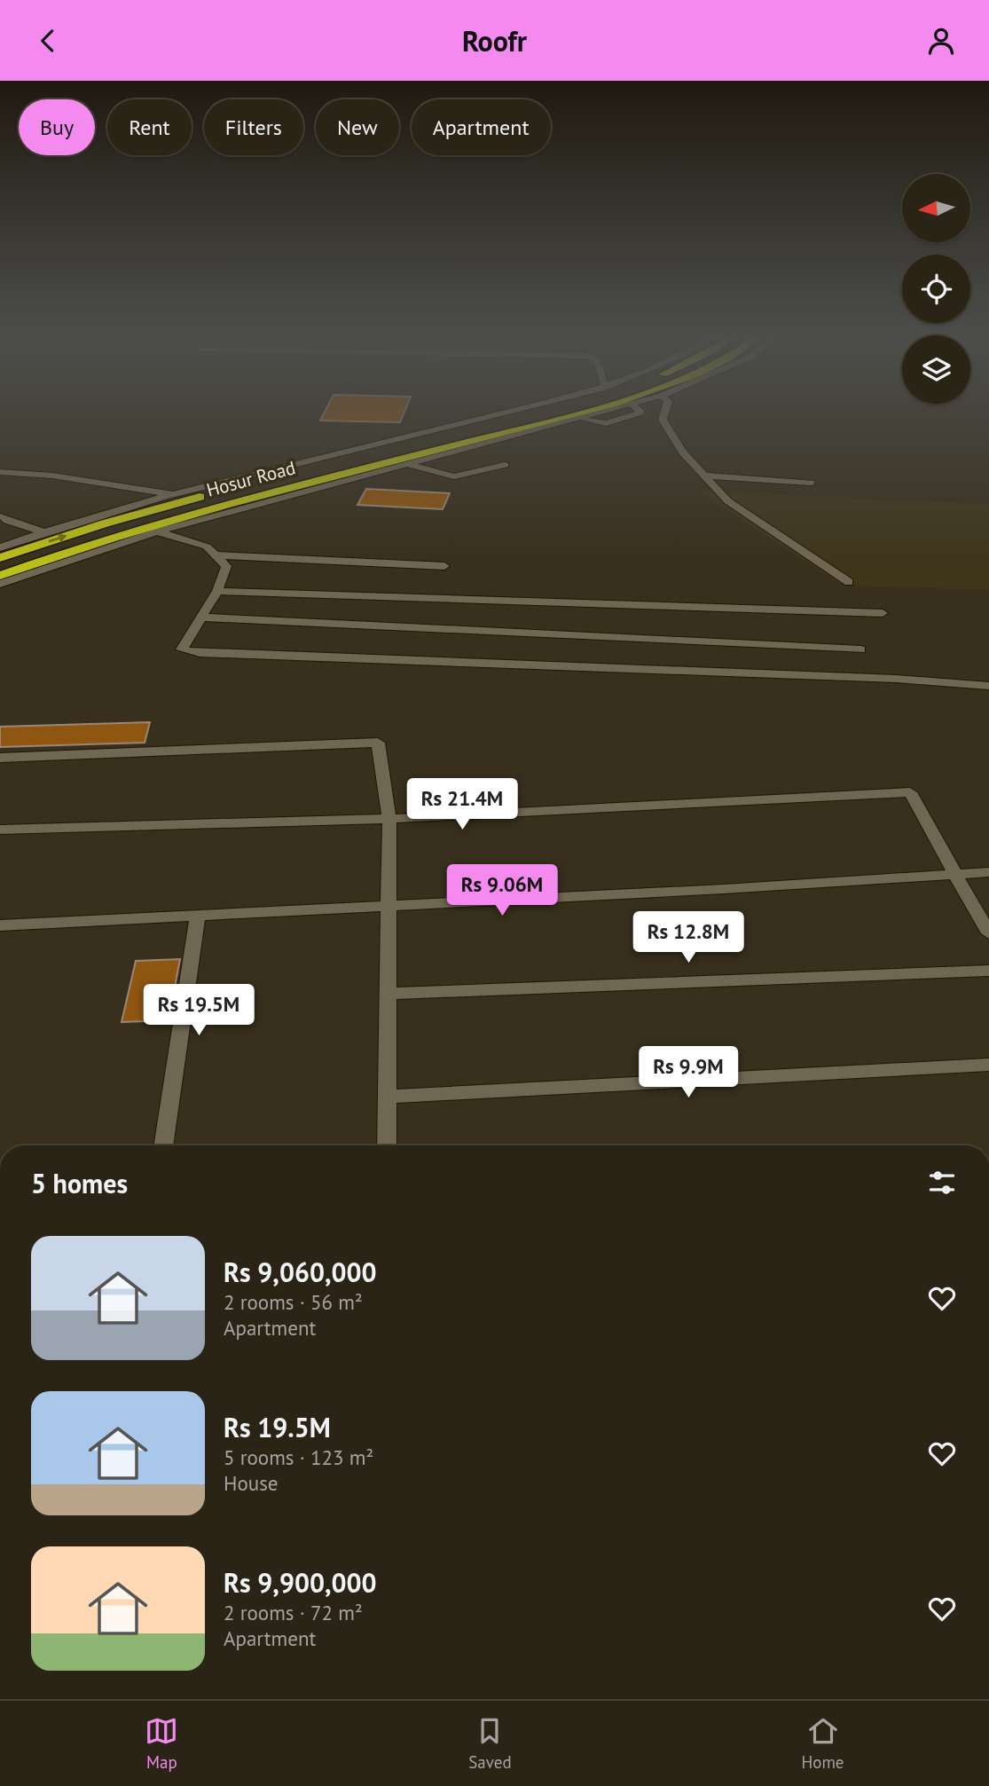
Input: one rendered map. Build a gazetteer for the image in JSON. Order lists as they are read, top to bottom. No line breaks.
{"streets":{"highway":["Hosur Road"]},"north":"left","page":{"header":"Roofr","chip":["Buy","Rent","Filters","New","Apartment"],"price":["Rs 21.4M","Rs 9.06M","Rs 12.8M","Rs 19.5M","Rs 9.9M"],"heading":"5 homes","list":[{"name":"Rs 9,060,000","note":"2 rooms · 56 m² · Apartment"},{"name":"Rs 19.5M","note":"5 rooms · 123 m² · House"},{"name":"Rs 9,900,000","note":"2 rooms · 72 m² · Apartment"}],"tabs":["Map","Saved","Home"]}}
